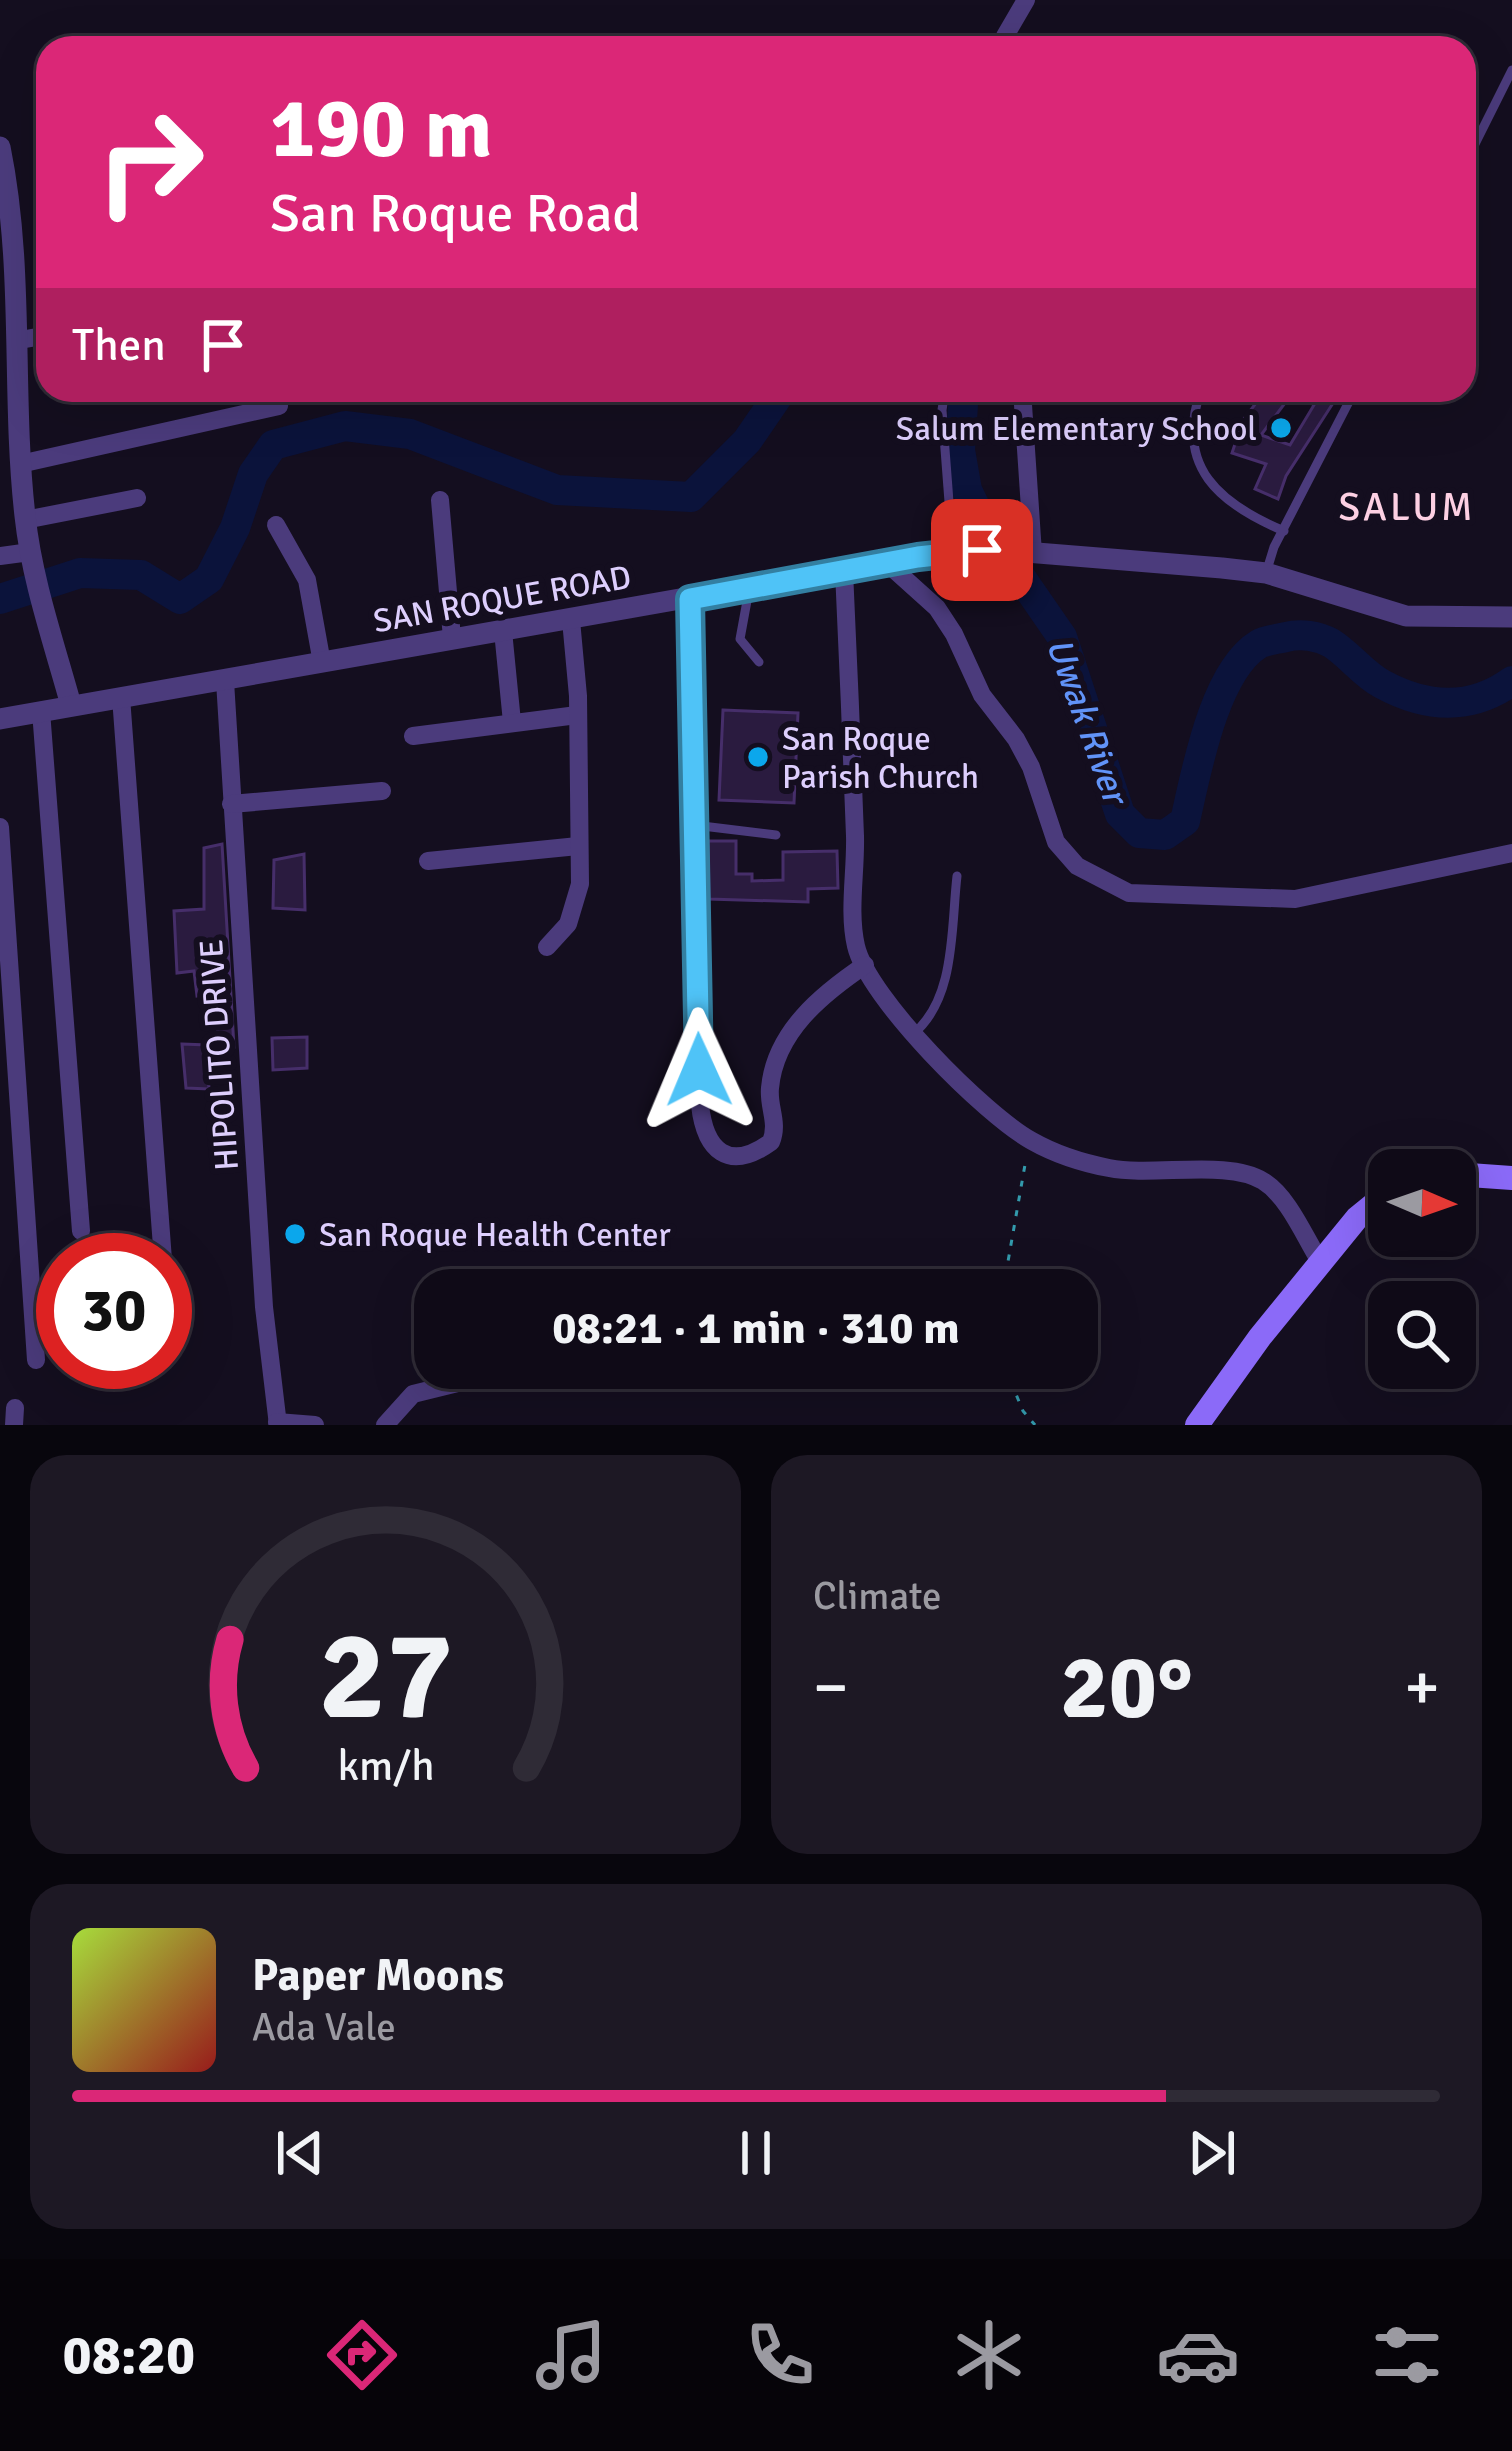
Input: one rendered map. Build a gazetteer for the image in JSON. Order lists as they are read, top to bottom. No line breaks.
{"streets":{"street":["SAN ROQUE ROAD","HIPOLITO DRIVE"]},"crossings":[["SAN ROQUE ROAD","HIPOLITO DRIVE"]],"districts":["SALUM"],"water":["Uwak River"],"places":["Salum Elementary School","San Roque Parish Church","San Roque Health Center"],"north":"right","page":{"turn":["190 m","San Roque Road"],"then":"Then","limit":"30","trip":"08:21 · 1 min · 310 m","tile":"Climate","heat":["−","20°","+"],"song":["Paper Moons","Ada Vale"],"tabs":"08:20","gauge":["27","km/h"]}}
